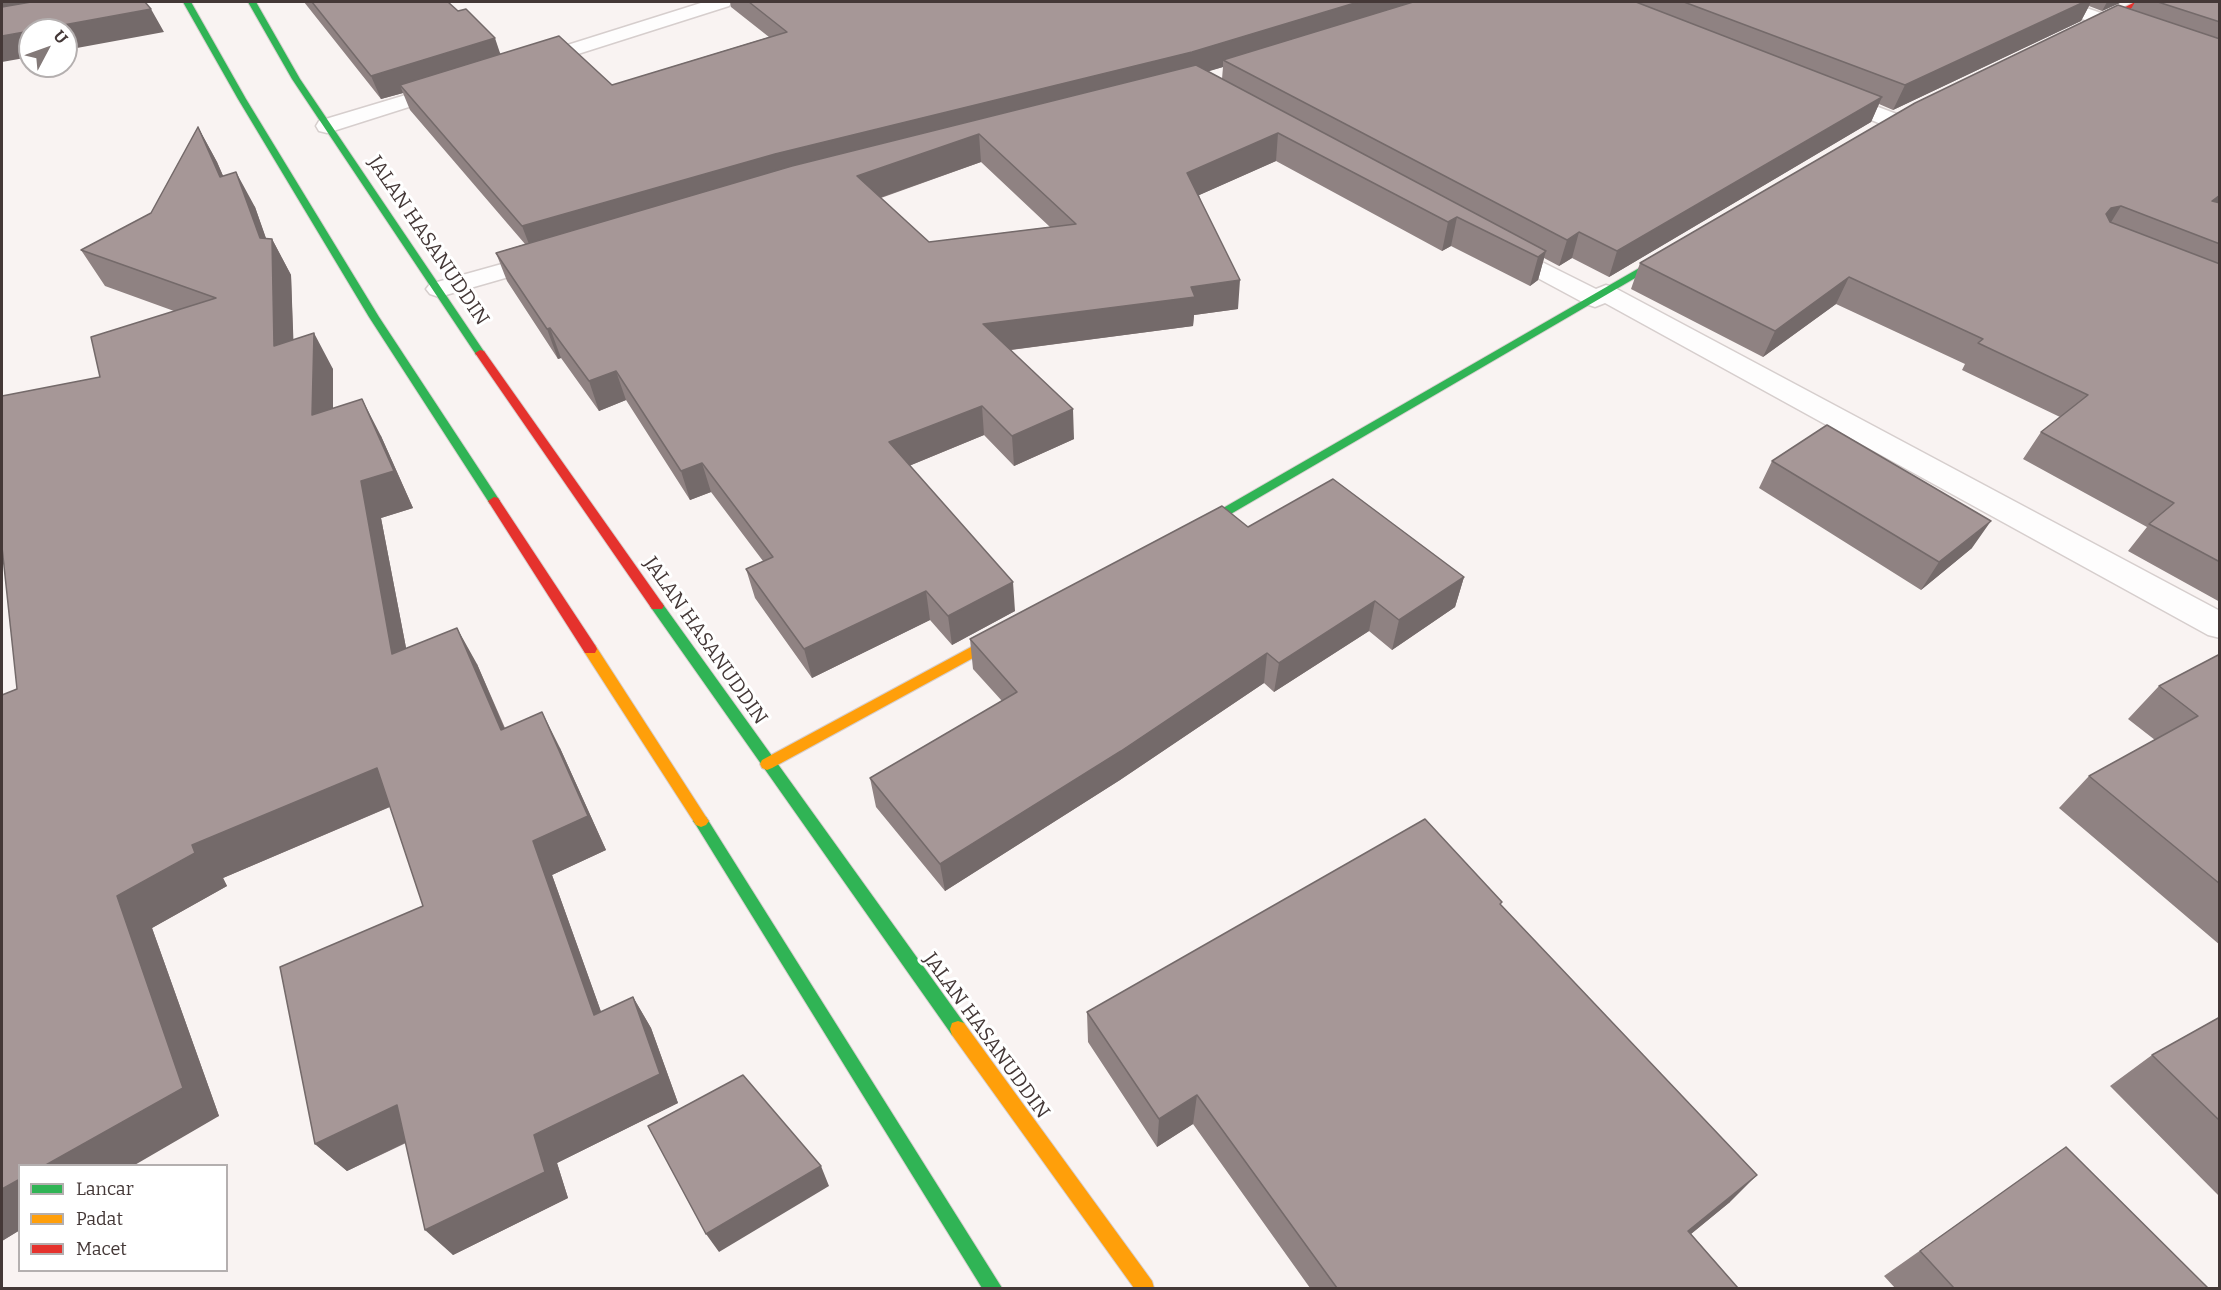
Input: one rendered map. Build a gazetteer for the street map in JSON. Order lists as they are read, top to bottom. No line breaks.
{"streets":{"street":["JALAN HASANUDDIN"]},"legend":["Lancar","Padat","Macet"],"north":"top right"}
